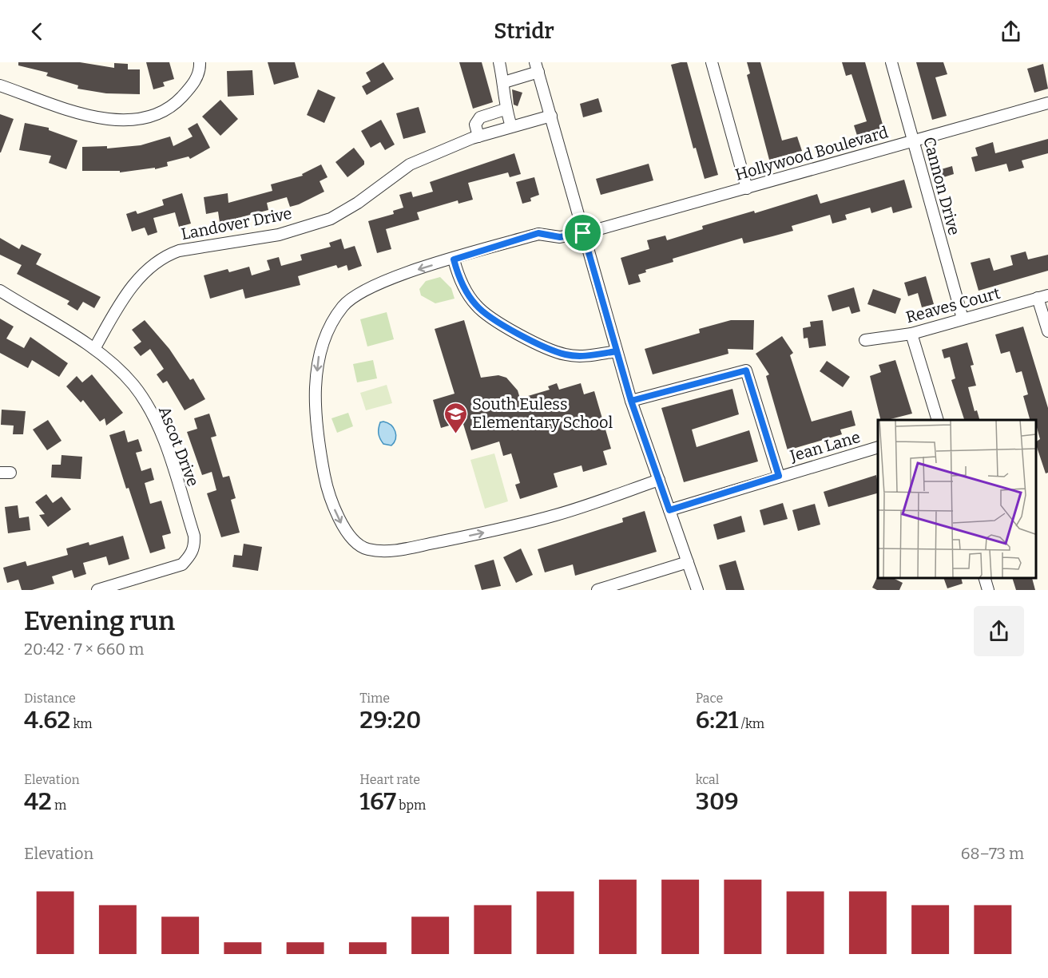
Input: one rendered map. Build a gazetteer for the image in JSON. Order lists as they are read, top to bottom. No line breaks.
{"streets":{"street":["Hollywood Boulevard","Cannon Drive","Landover Drive","Reaves Court","Ascot Drive","Jean Lane"]},"crossings":[["Hollywood Boulevard","Cannon Drive"],["Cannon Drive","Reaves Court"],["Landover Drive","Ascot Drive"]],"places":{"school or university":["South Euless Elementary School"]},"page":{"header":"Stridr","heading":["Evening run","20:42 · 7 × 660 m"],"stats":[["Distance","4.62 km"],["Time","29:20"],["Pace","6:21 /km"],["Elevation","42 m"],["Heart rate","167 bpm"],["kcal","309"]],"chart":["Elevation","68–73 m"]}}
